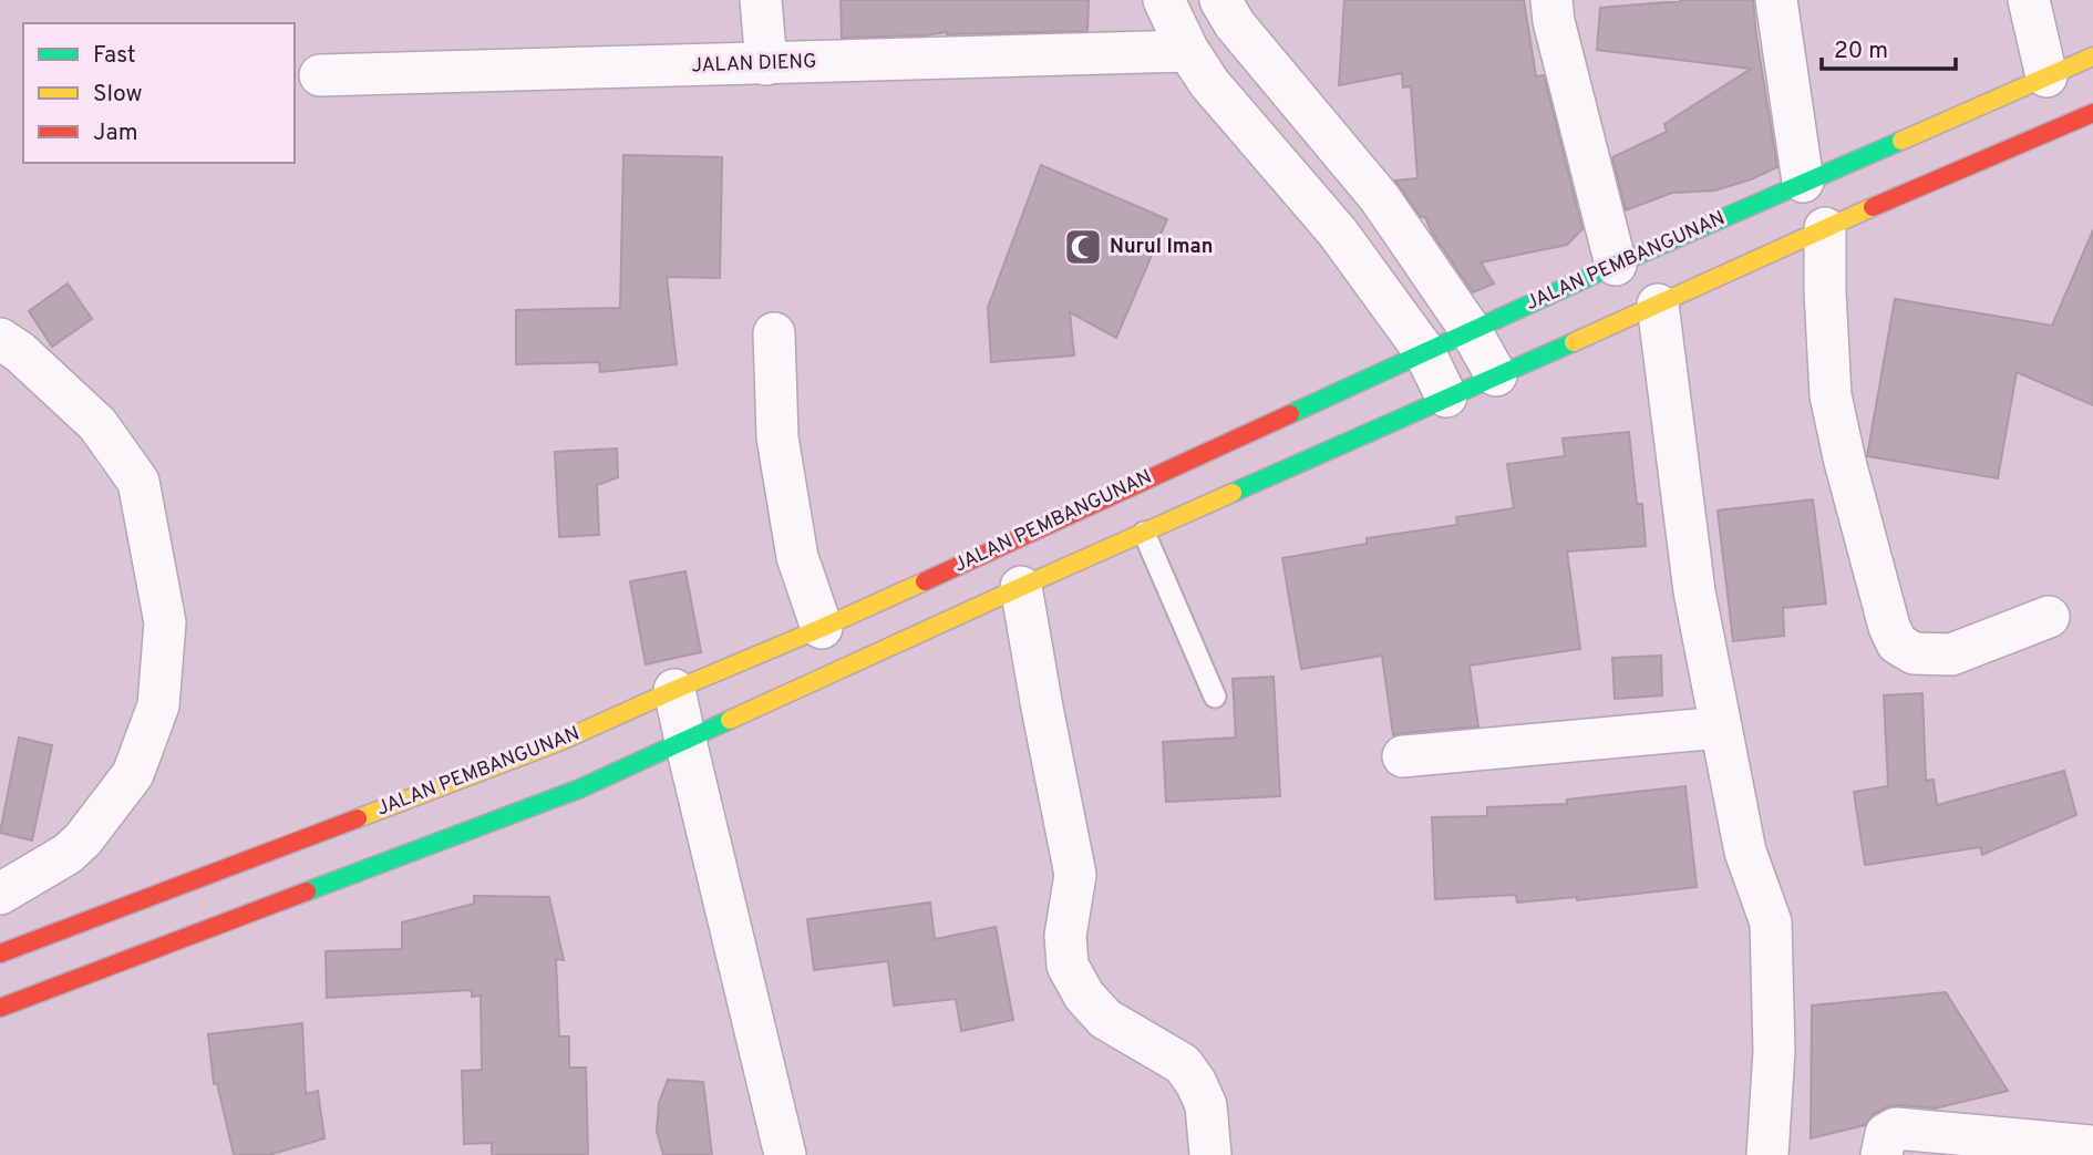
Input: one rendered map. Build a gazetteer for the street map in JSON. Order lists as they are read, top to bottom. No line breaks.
{"streets":{"main road":["JALAN PEMBANGUNAN"],"street":["JALAN DIENG"]},"places":{"mosque":["Nurul Iman"]},"legend":["Fast","Slow","Jam"],"scale_bar":"20 m"}
